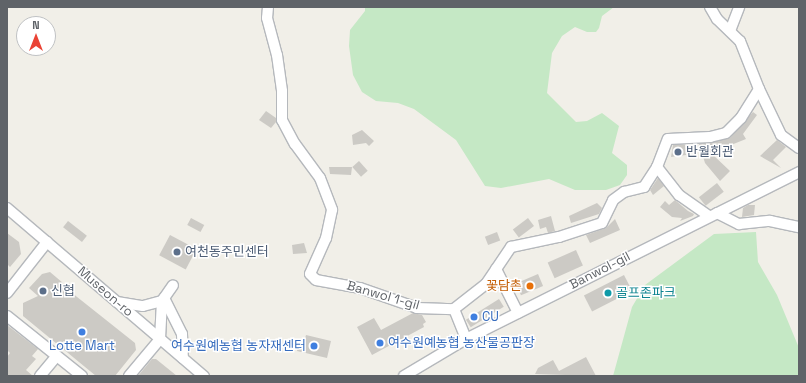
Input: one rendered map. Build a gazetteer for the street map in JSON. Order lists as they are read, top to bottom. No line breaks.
{"streets":{"street":["Banwol-gil","Museon-ro","Banwol 1-gil"]},"places":["반월회관","여천동주민센터","꽃담촌","신협","골프존파크","CU","Lotte Mart","여수원예농협 농산물공판장","여수원예농협 농자재센터"],"north":"top"}
